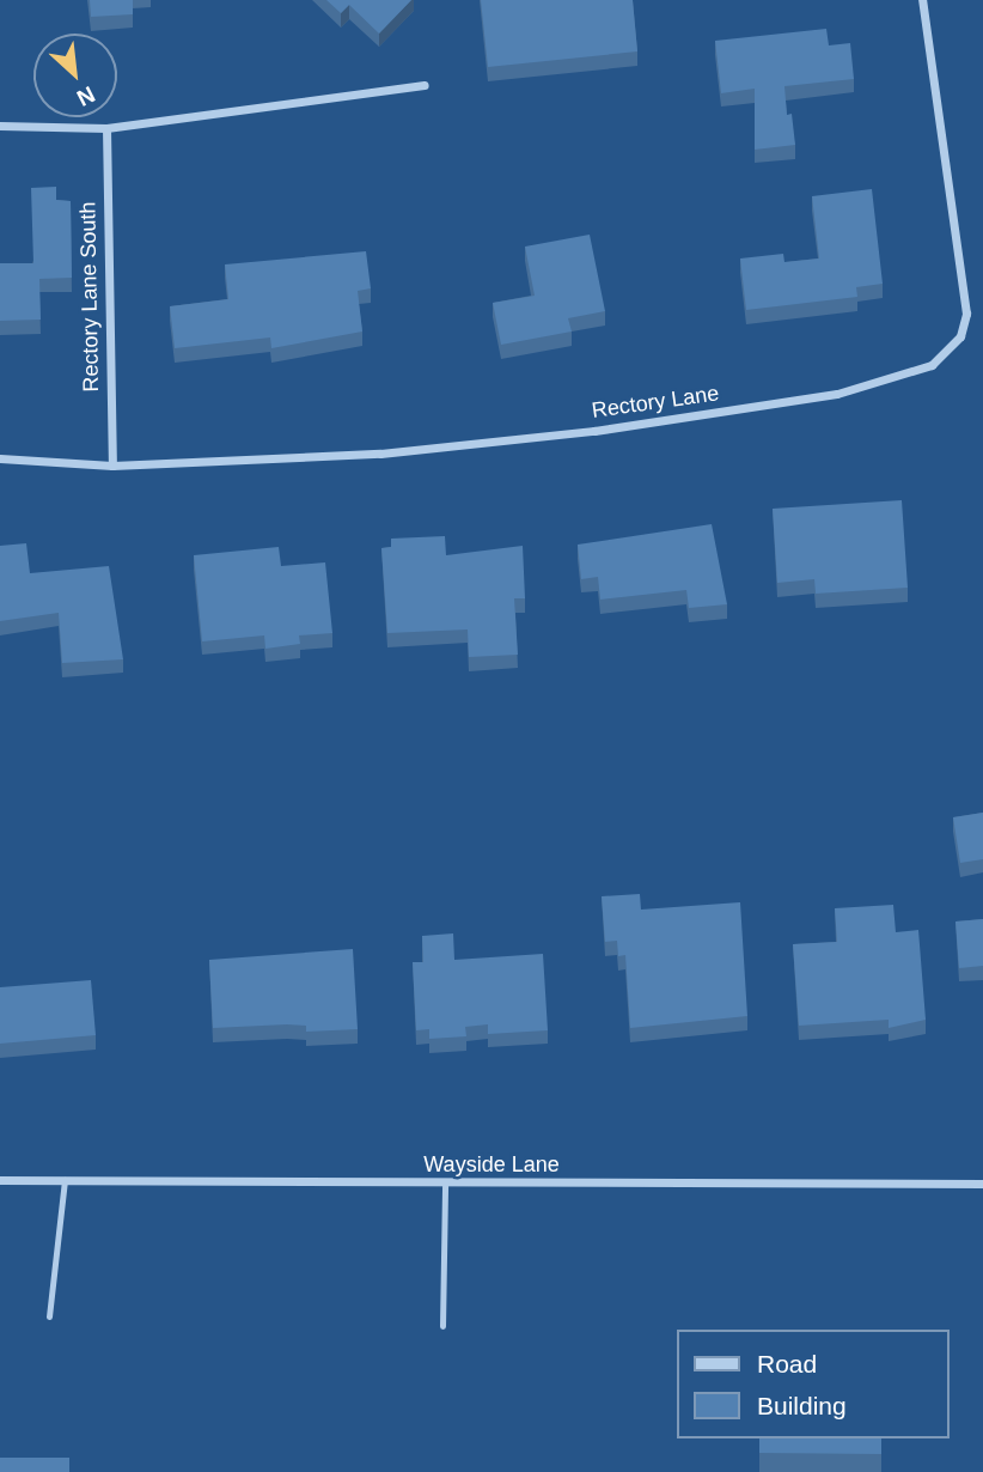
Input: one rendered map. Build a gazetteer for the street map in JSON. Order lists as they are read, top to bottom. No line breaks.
{"streets":{"street":["Rectory Lane South","Rectory Lane","Wayside Lane"]},"crossings":[["Rectory Lane South","Rectory Lane"]],"legend":["Road","Building"],"north":"bottom right"}
